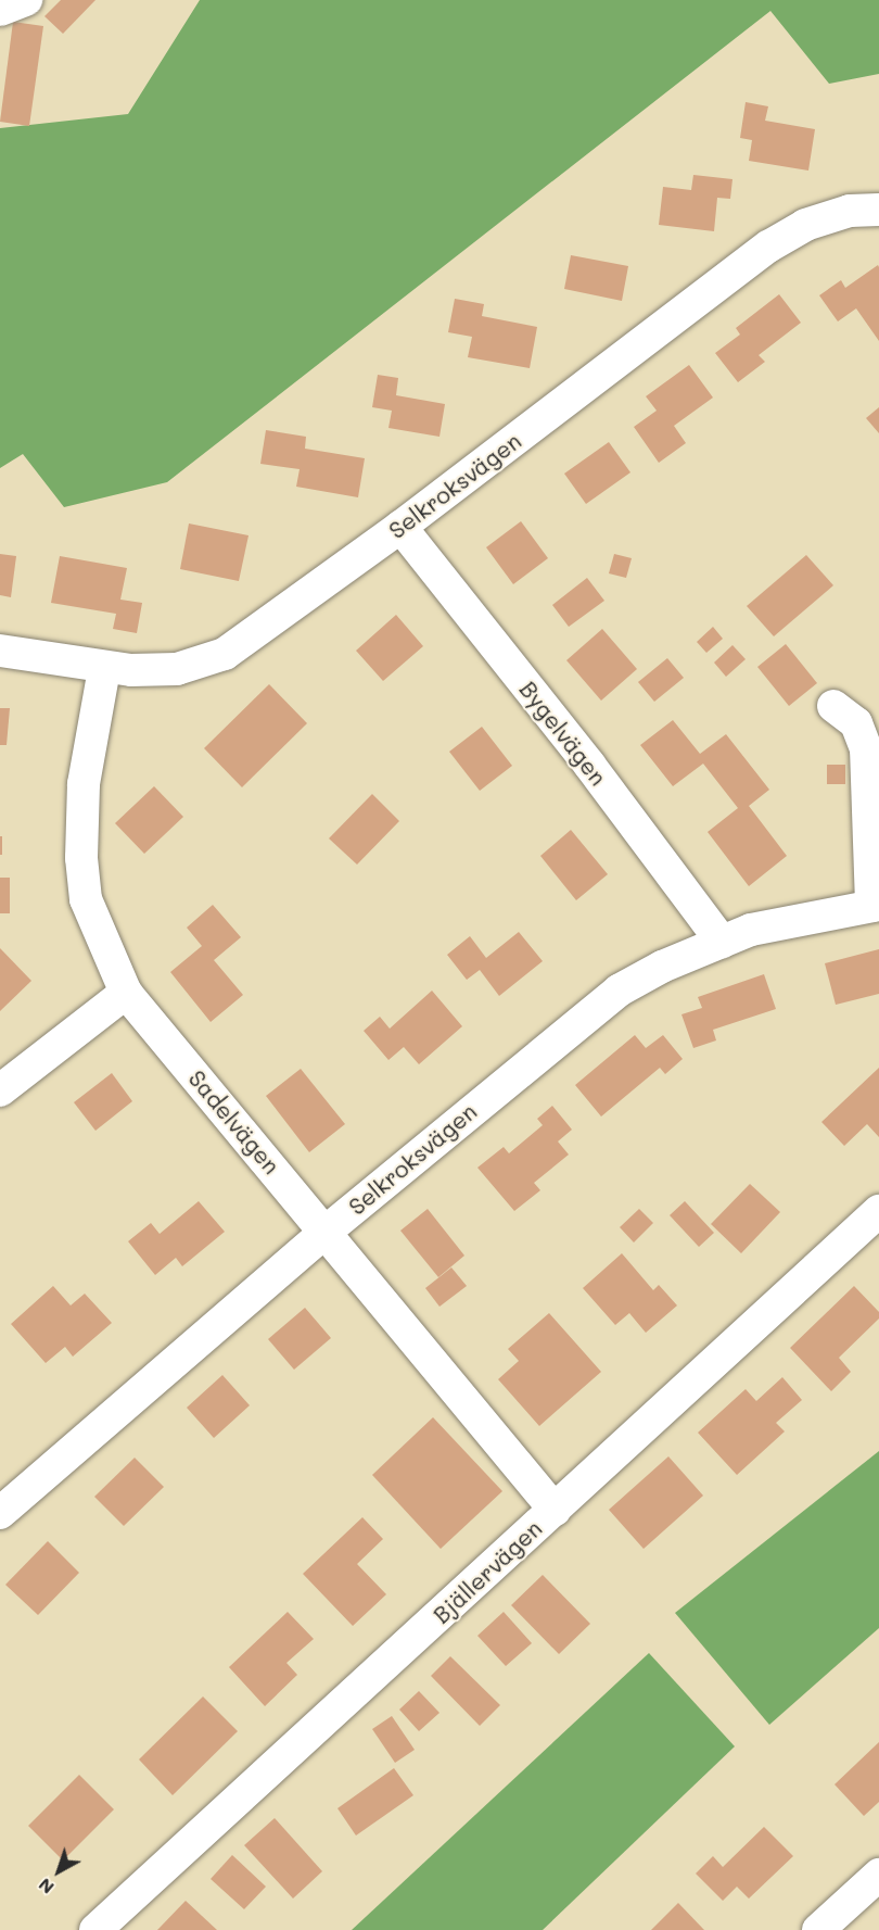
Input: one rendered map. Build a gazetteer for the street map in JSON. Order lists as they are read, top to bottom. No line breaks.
{"streets":{"street":["Selkroksvägen","Bygelvägen","Sadelvägen","Bjällervägen"]},"crossings":[["Selkroksvägen","Bygelvägen"],["Selkroksvägen","Sadelvägen"],["Sadelvägen","Bjällervägen"]],"north":"bottom left"}
